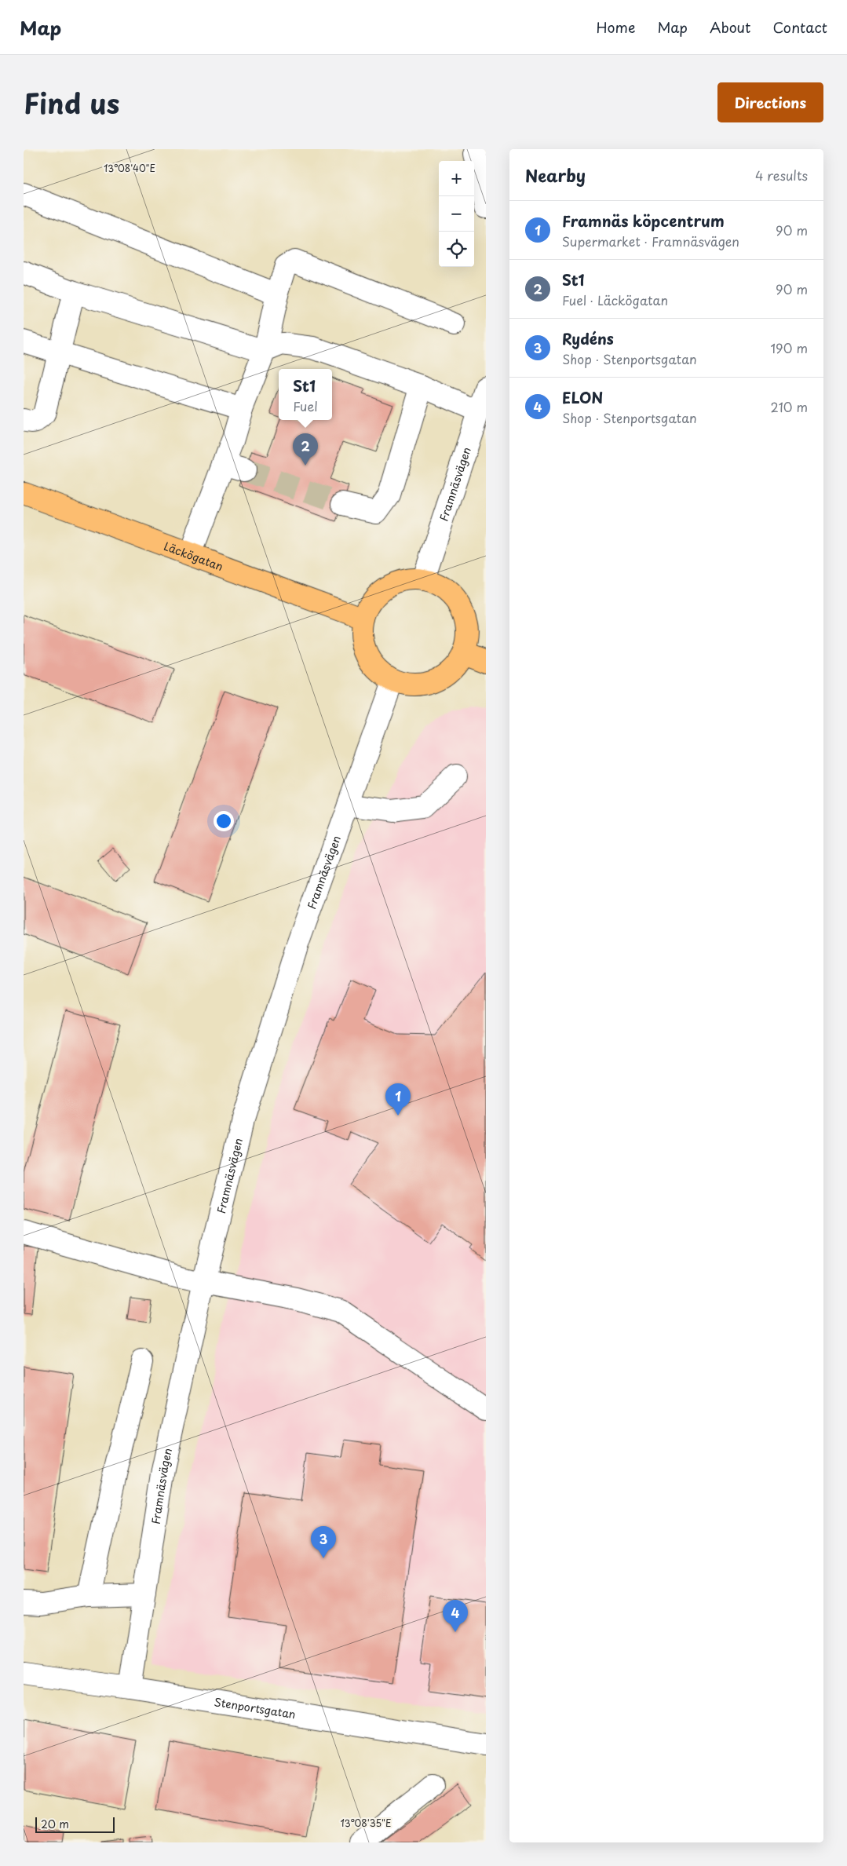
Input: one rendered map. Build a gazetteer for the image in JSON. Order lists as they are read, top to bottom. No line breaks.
{"streets":{"main road":["Läckögatan"],"street":["Framnäsvägen","Stenportsgatan"]},"crossings":[["Framnäsvägen","Läckögatan"],["Framnäsvägen","Stenportsgatan"]],"scale_bar":"20 m","page":{"header":"Map","nav":["Home","Map","About","Contact"],"title":"Find us","buttons":"Directions","heading":["Nearby","4 results"],"map_buttons":["+","−"],"list":[{"mark":"1","name":"Framnäs köpcentrum","note":"Supermarket · Framnäsvägen","value":"90 m"},{"mark":"2","name":"St1","note":"Fuel · Läckögatan","value":"90 m"},{"mark":"3","name":"Rydéns","note":"Shop · Stenportsgatan","value":"190 m"},{"mark":"4","name":"ELON","note":"Shop · Stenportsgatan","value":"210 m"}],"popup":["St1","Fuel"],"pins":["2","1","3","4"],"scale":"20 m"},"coordinates":["13°08'40\"E","13°08'35\"E"]}
